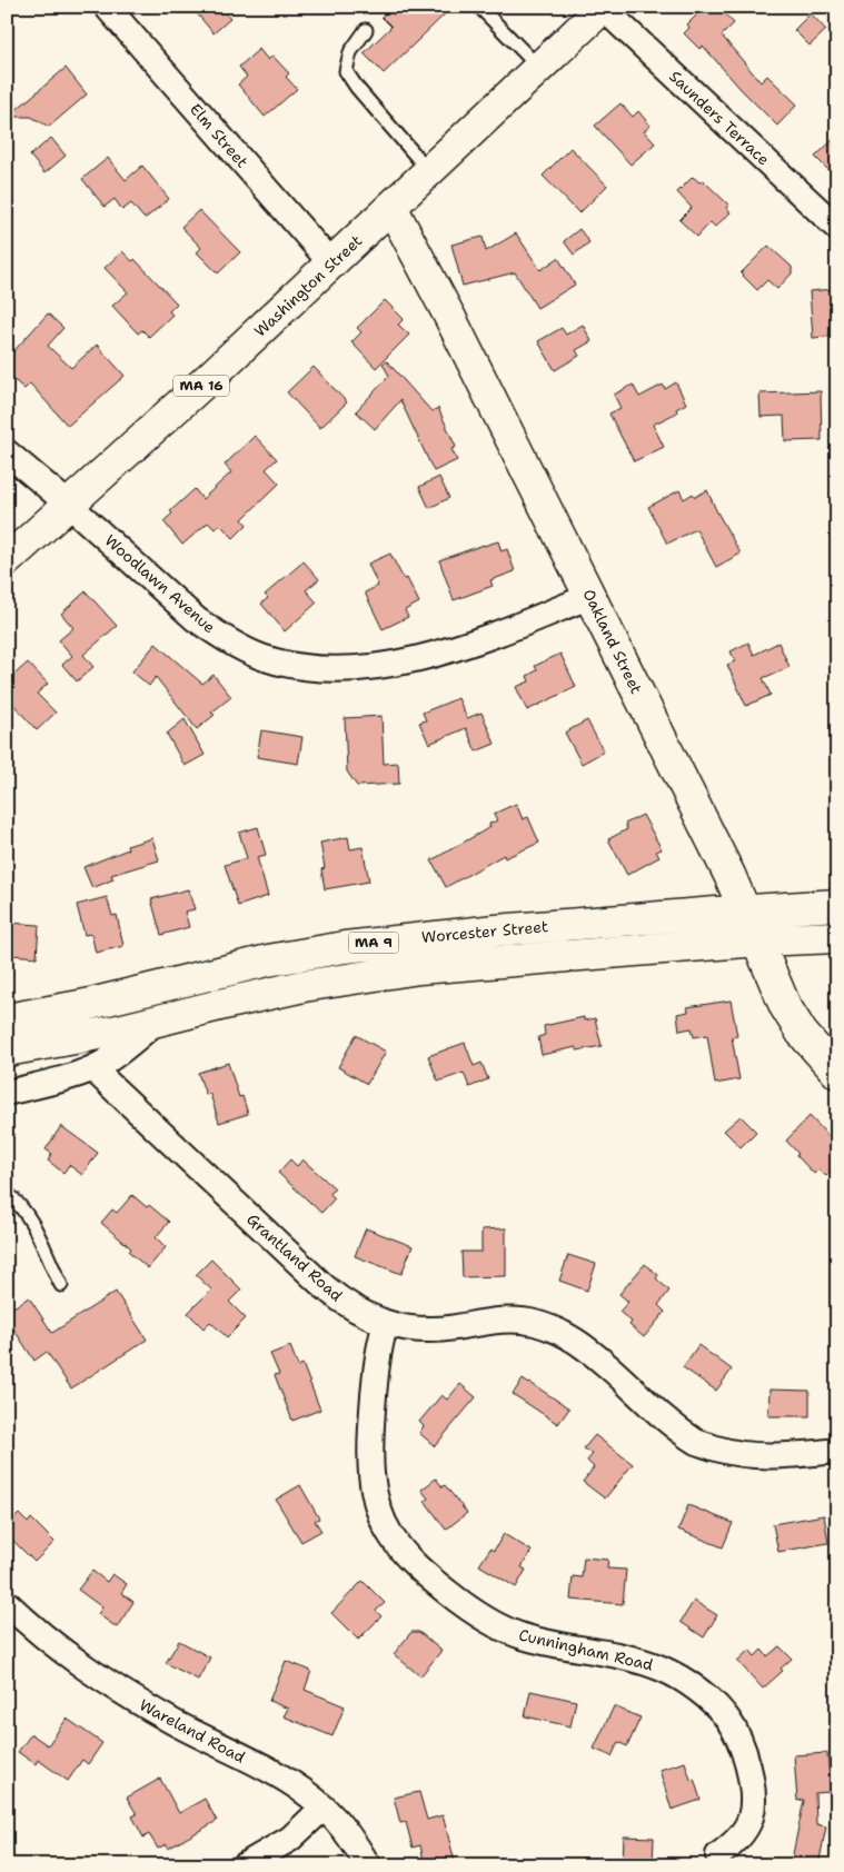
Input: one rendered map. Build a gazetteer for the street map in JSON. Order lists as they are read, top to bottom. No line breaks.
{"streets":{"main road":["Washington Street","MA 16","Oakland Street","Worcester Street","MA 9"],"street":["Saunders Terrace","Elm Street","Woodlawn Avenue","Grantland Road","Cunningham Road","Wareland Road"]},"crossings":[["Saunders Terrace","Washington Street"],["Elm Street","Washington Street"],["Washington Street","Woodlawn Avenue"],["Washington Street","Oakland Street"],["Woodlawn Avenue","Oakland Street"],["Oakland Street","Worcester Street"],["Grantland Road","Cunningham Road"]]}
